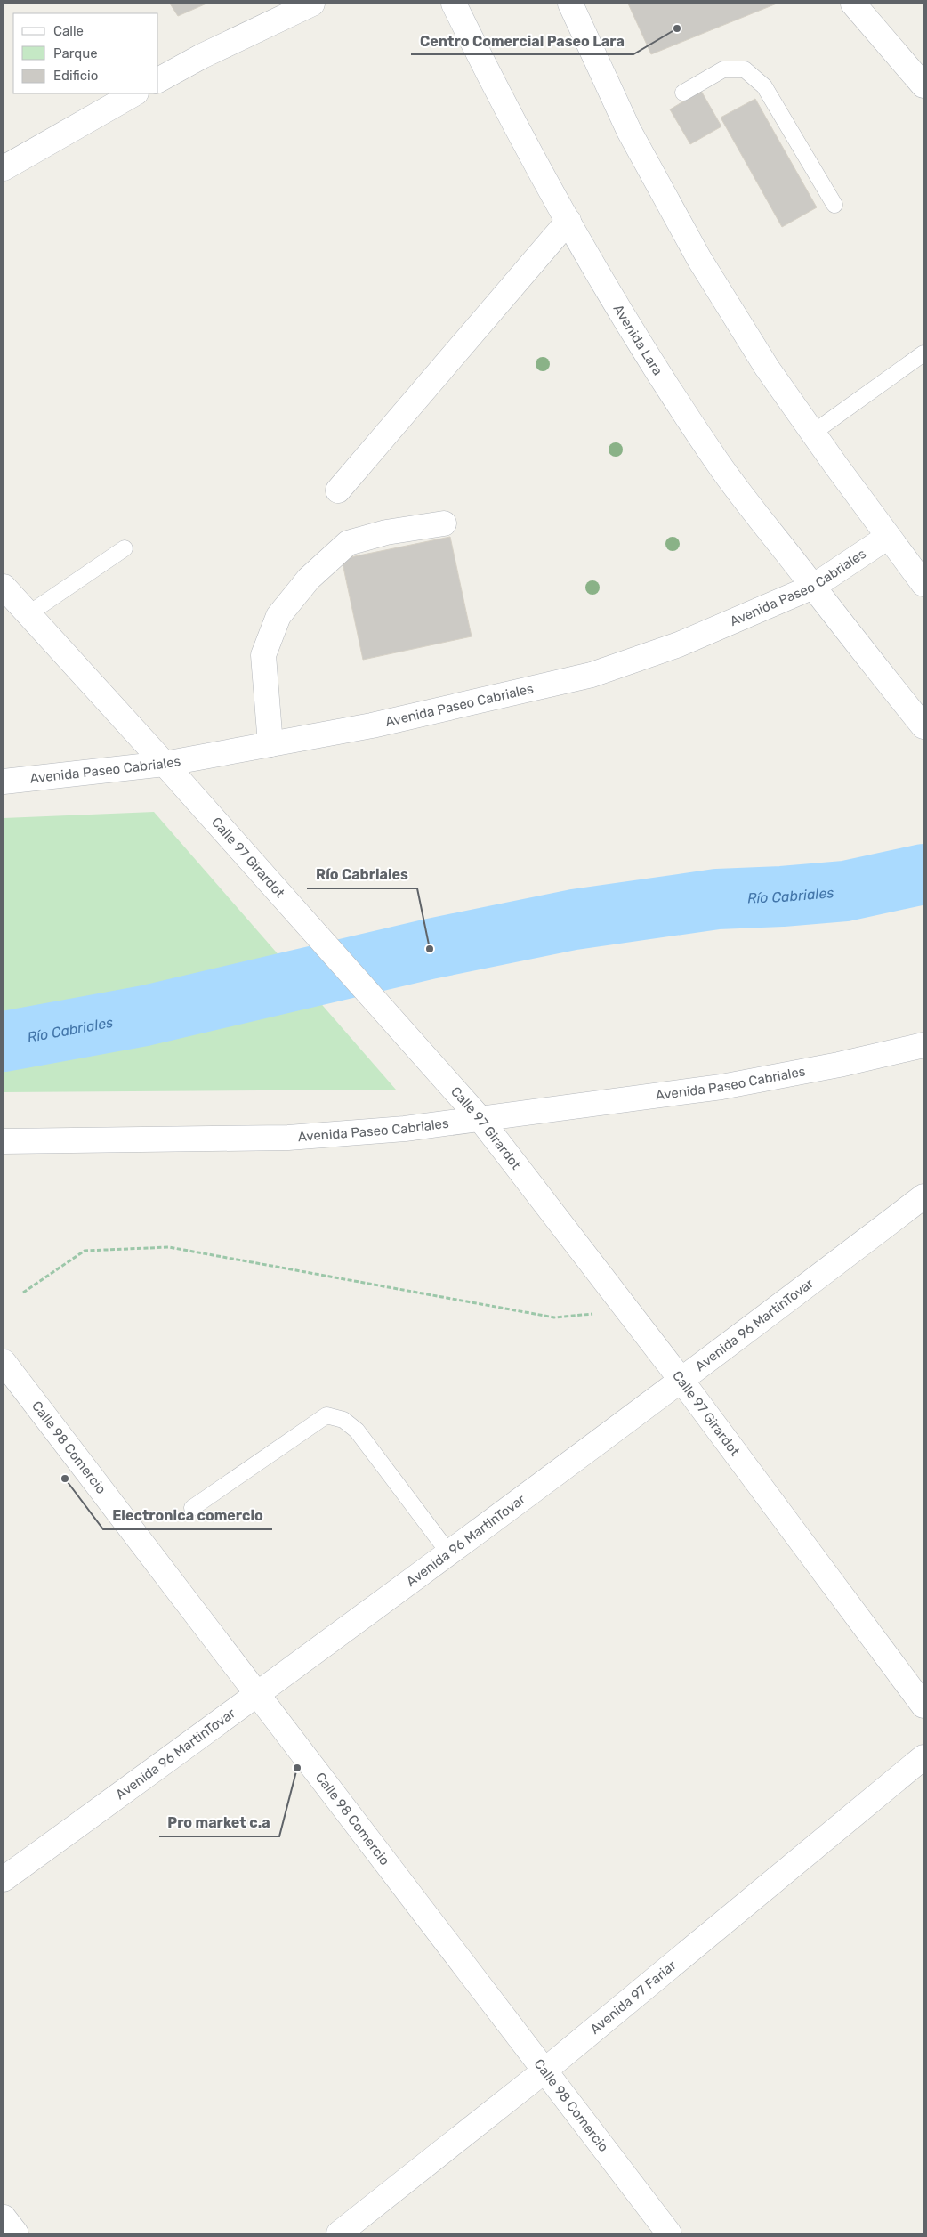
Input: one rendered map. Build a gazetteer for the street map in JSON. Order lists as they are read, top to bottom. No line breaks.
{"streets":{"street":["Avenida Lara","Avenida Paseo Cabriales","Calle 97 Girardot","Avenida 96 MartinTovar","Calle 98 Comercio","Avenida 97 Fariar"]},"crossings":[["Avenida Lara","Avenida Paseo Cabriales"],["Avenida Paseo Cabriales","Calle 97 Girardot"],["Calle 97 Girardot","Avenida 96 MartinTovar"],["Avenida 96 MartinTovar","Calle 98 Comercio"],["Calle 98 Comercio","Avenida 97 Fariar"]],"water":["Río Cabriales"],"places":["Centro Comercial Paseo Lara","Río Cabriales","Electronica comercio","Pro market c.a"],"legend":["Calle","Parque","Edificio"]}
